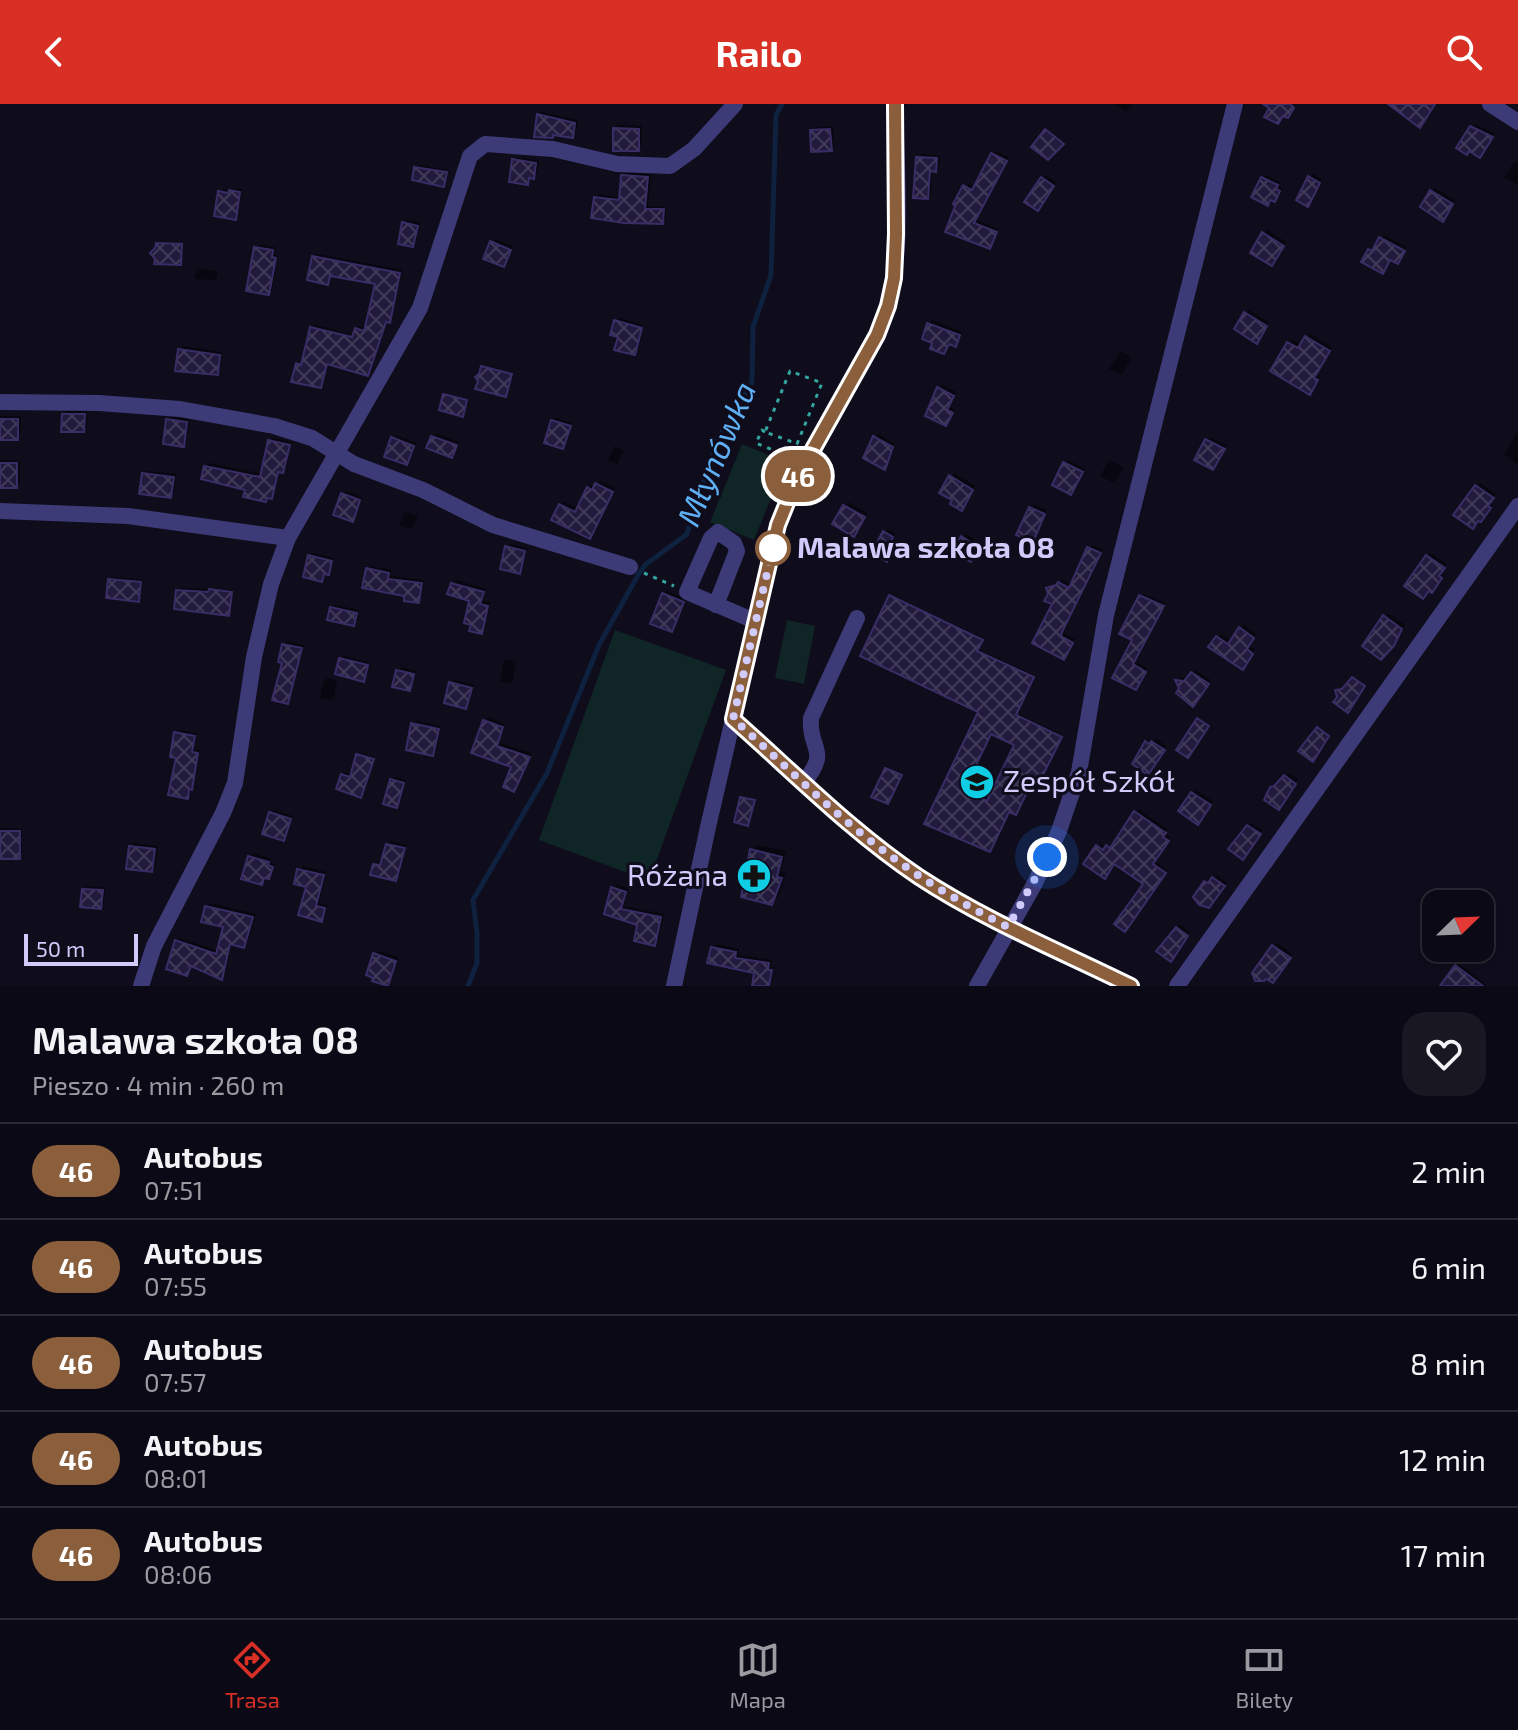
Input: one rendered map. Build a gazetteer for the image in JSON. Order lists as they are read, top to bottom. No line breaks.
{"water":["Młynówka"],"places":{"other":["Malawa szkoła 08"],"school or university":["Zespół Szkół"],"pharmacy":["Różana"]},"lines":["bus line 46"],"scale_bar":"50 m","north":"top right","page":{"header":"Railo","on_map":"46","scale":"50 m","heading":["Malawa szkoła 08","Pieszo · 4 min · 260 m"],"list":[{"mark":"46","name":"Autobus","note":"07:51","value":"2 min"},{"mark":"46","name":"Autobus","note":"07:55","value":"6 min"},{"mark":"46","name":"Autobus","note":"07:57","value":"8 min"},{"mark":"46","name":"Autobus","note":"08:01","value":"12 min"},{"mark":"46","name":"Autobus","note":"08:06","value":"17 min"}],"tabs":["Trasa","Mapa","Bilety"]}}
